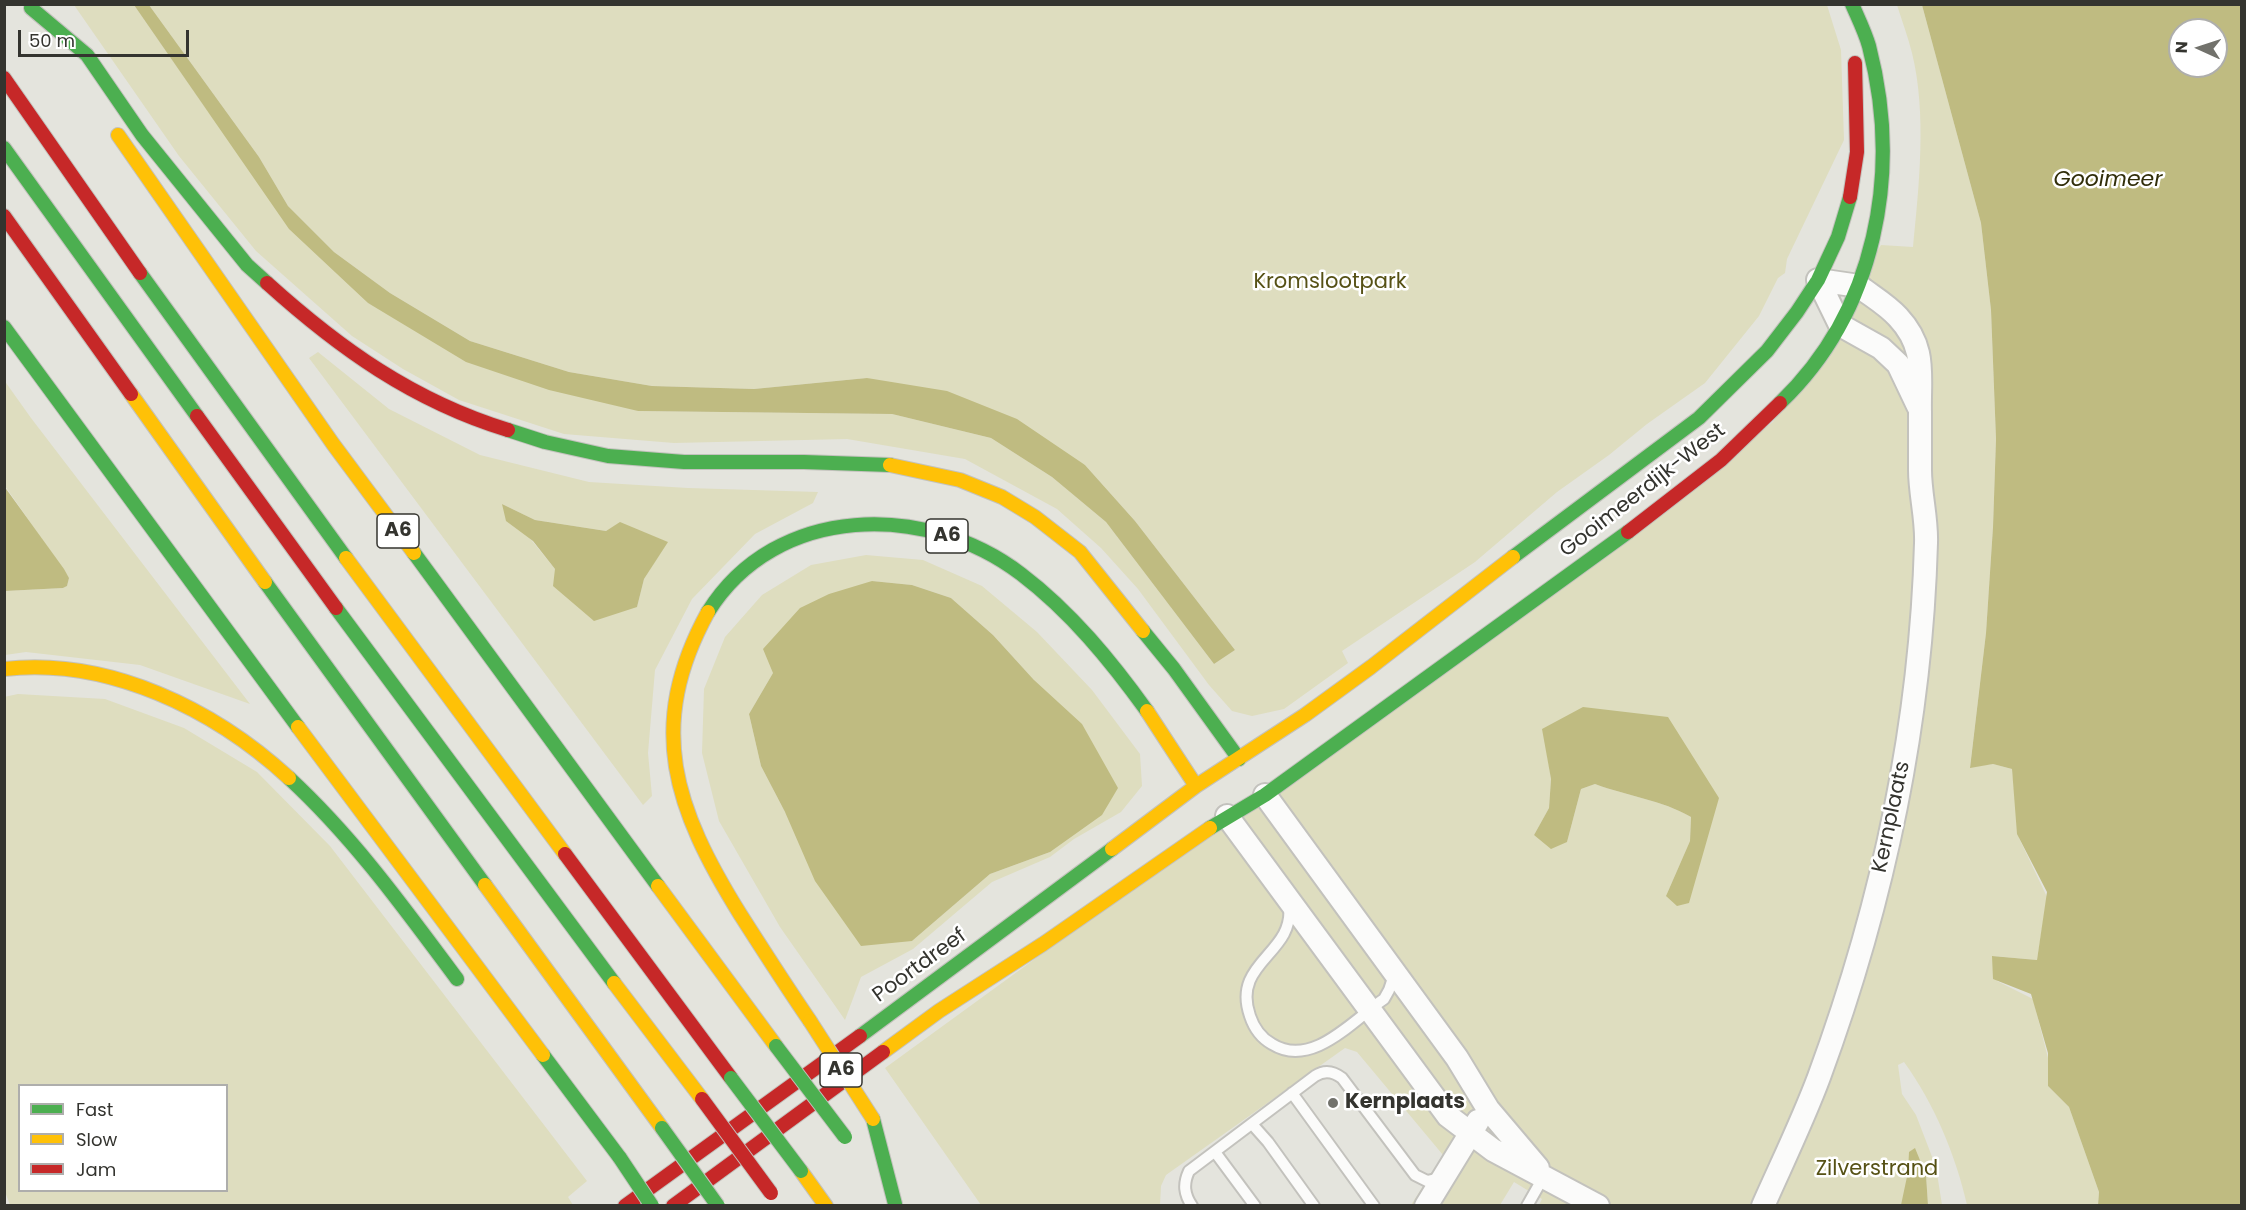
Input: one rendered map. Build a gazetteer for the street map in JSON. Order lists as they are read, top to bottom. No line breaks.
{"streets":{"main road":["Gooimeerdijk-West","A6","Poortdreef"],"street":["Kernplaats"]},"crossings":[["Gooimeerdijk-West","Kernplaats"],["Gooimeerdijk-West","Poortdreef"],["A6","Poortdreef"]],"water":["Gooimeer"],"parks":["Kromslootpark","Zilverstrand"],"places":["Kernplaats"],"legend":["Fast","Slow","Jam"],"scale_bar":"50 m","north":"left"}
